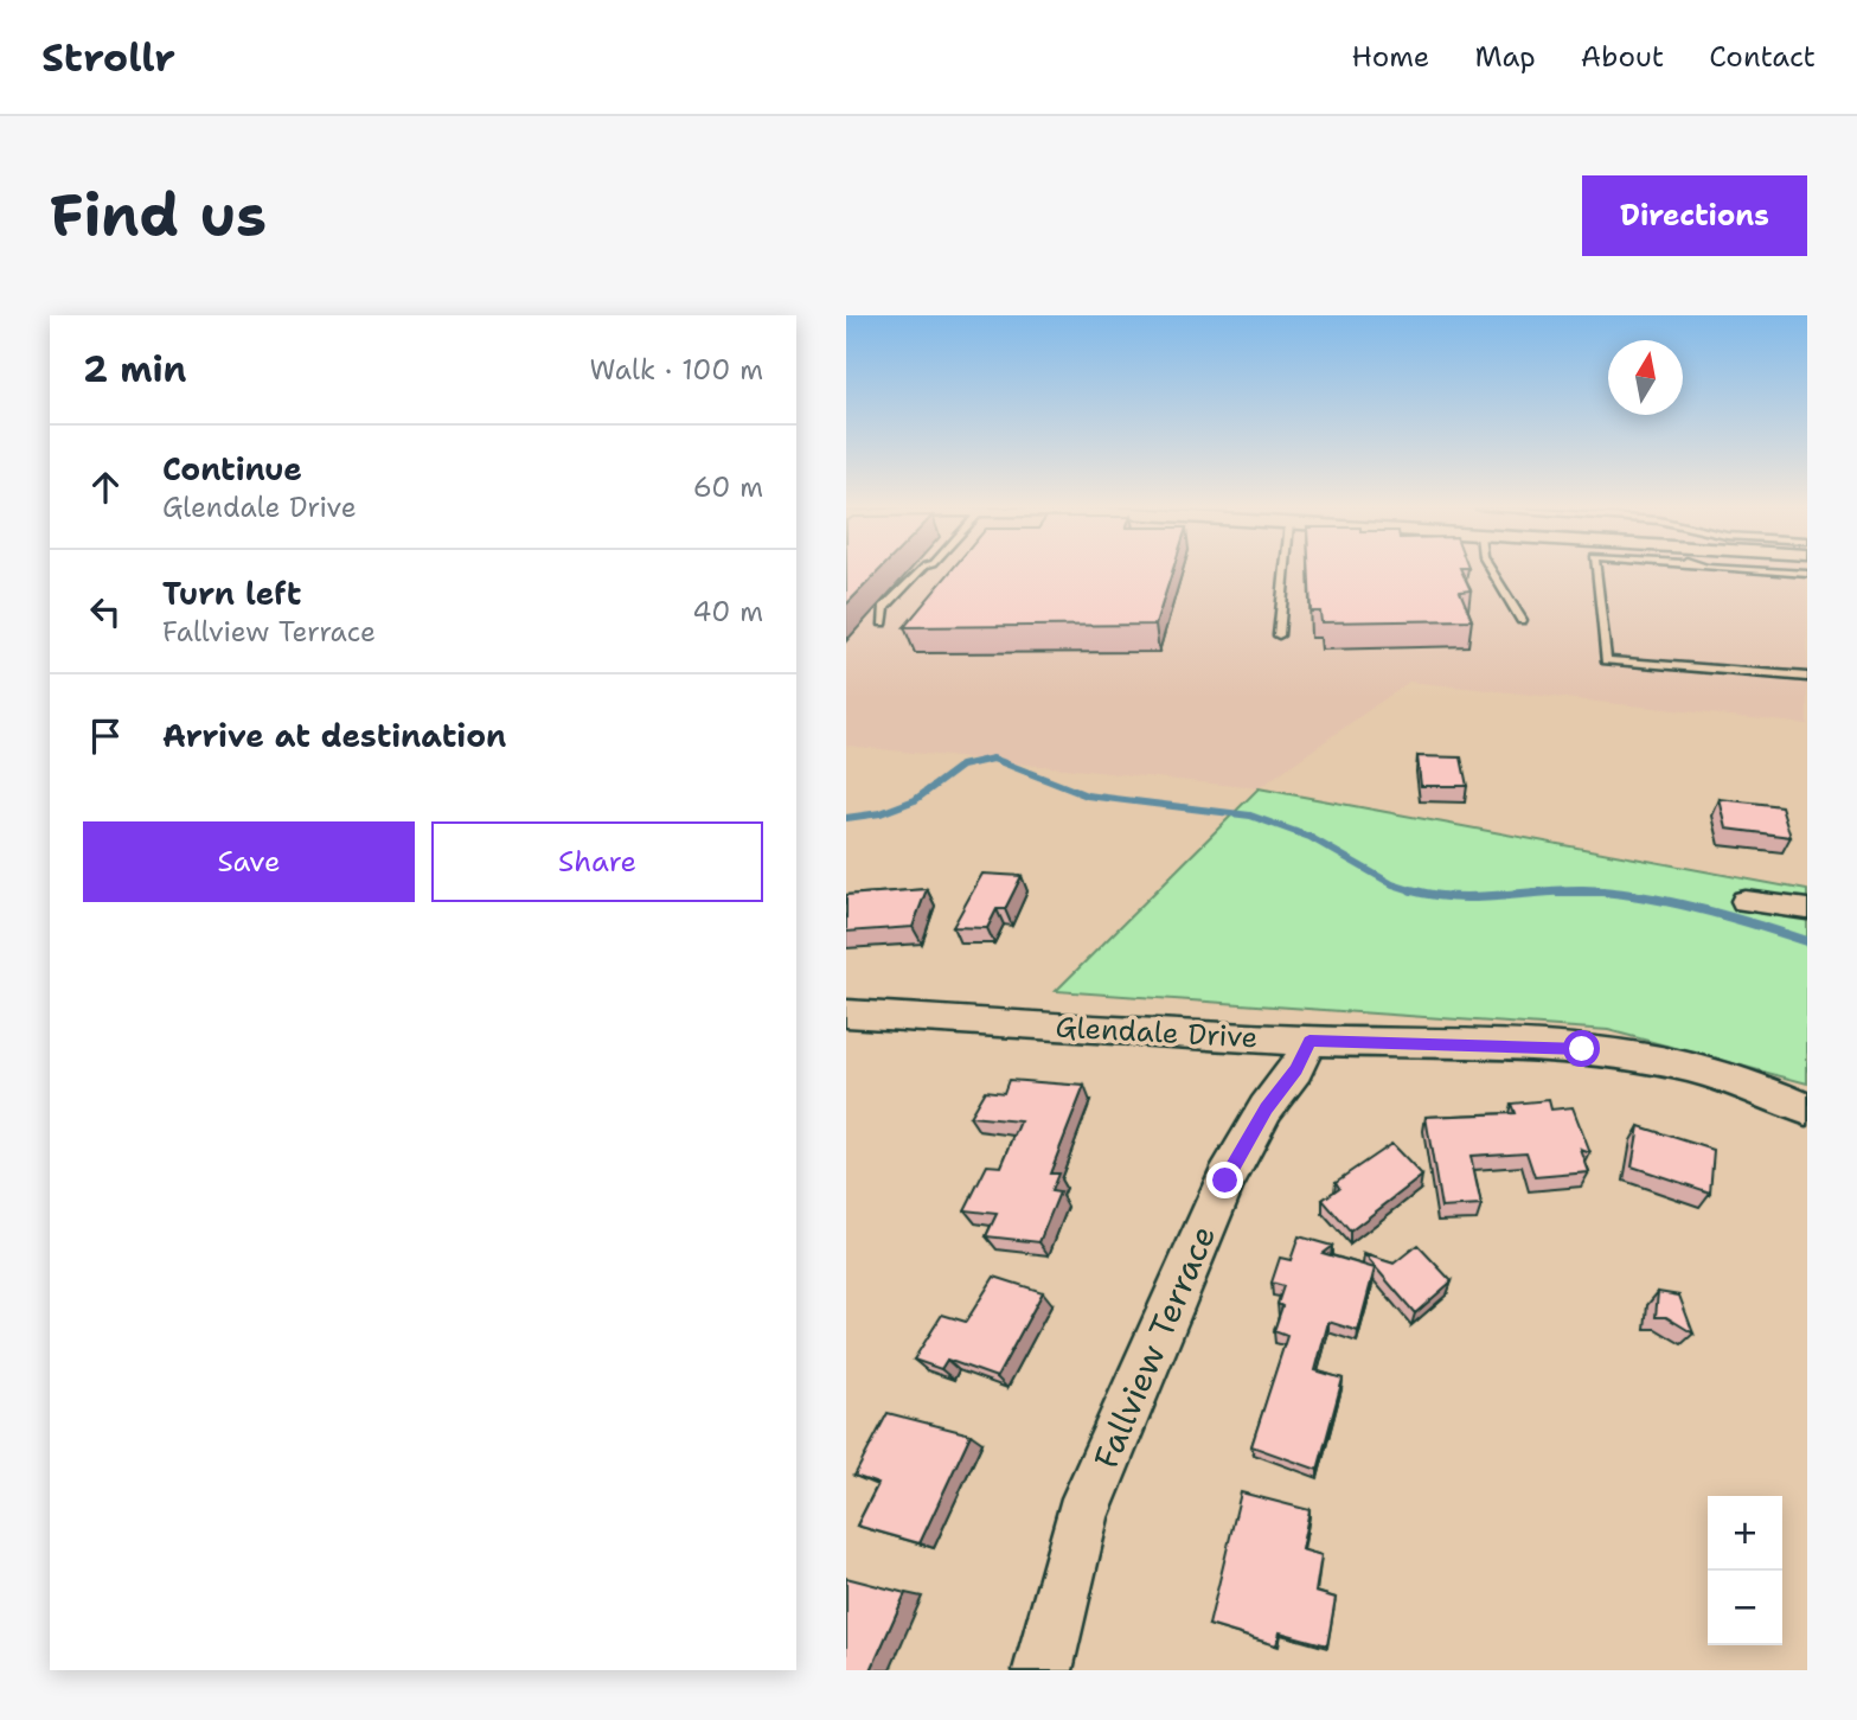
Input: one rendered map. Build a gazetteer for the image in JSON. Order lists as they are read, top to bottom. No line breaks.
{"streets":{"street":["Glendale Drive","Fallview Terrace"]},"crossings":[["Glendale Drive","Fallview Terrace"]],"north":"top","page":{"header":"Strollr","nav":["Home","Map","About","Contact"],"buttons":["Directions",["Save","Share"]],"title":"Find us","heading":["2 min","Walk · 100 m"],"list":[["Continue","Glendale Drive","60 m"],["Turn left","Fallview Terrace","40 m"],"Arrive at destination"],"map_buttons":["+","−"]}}
